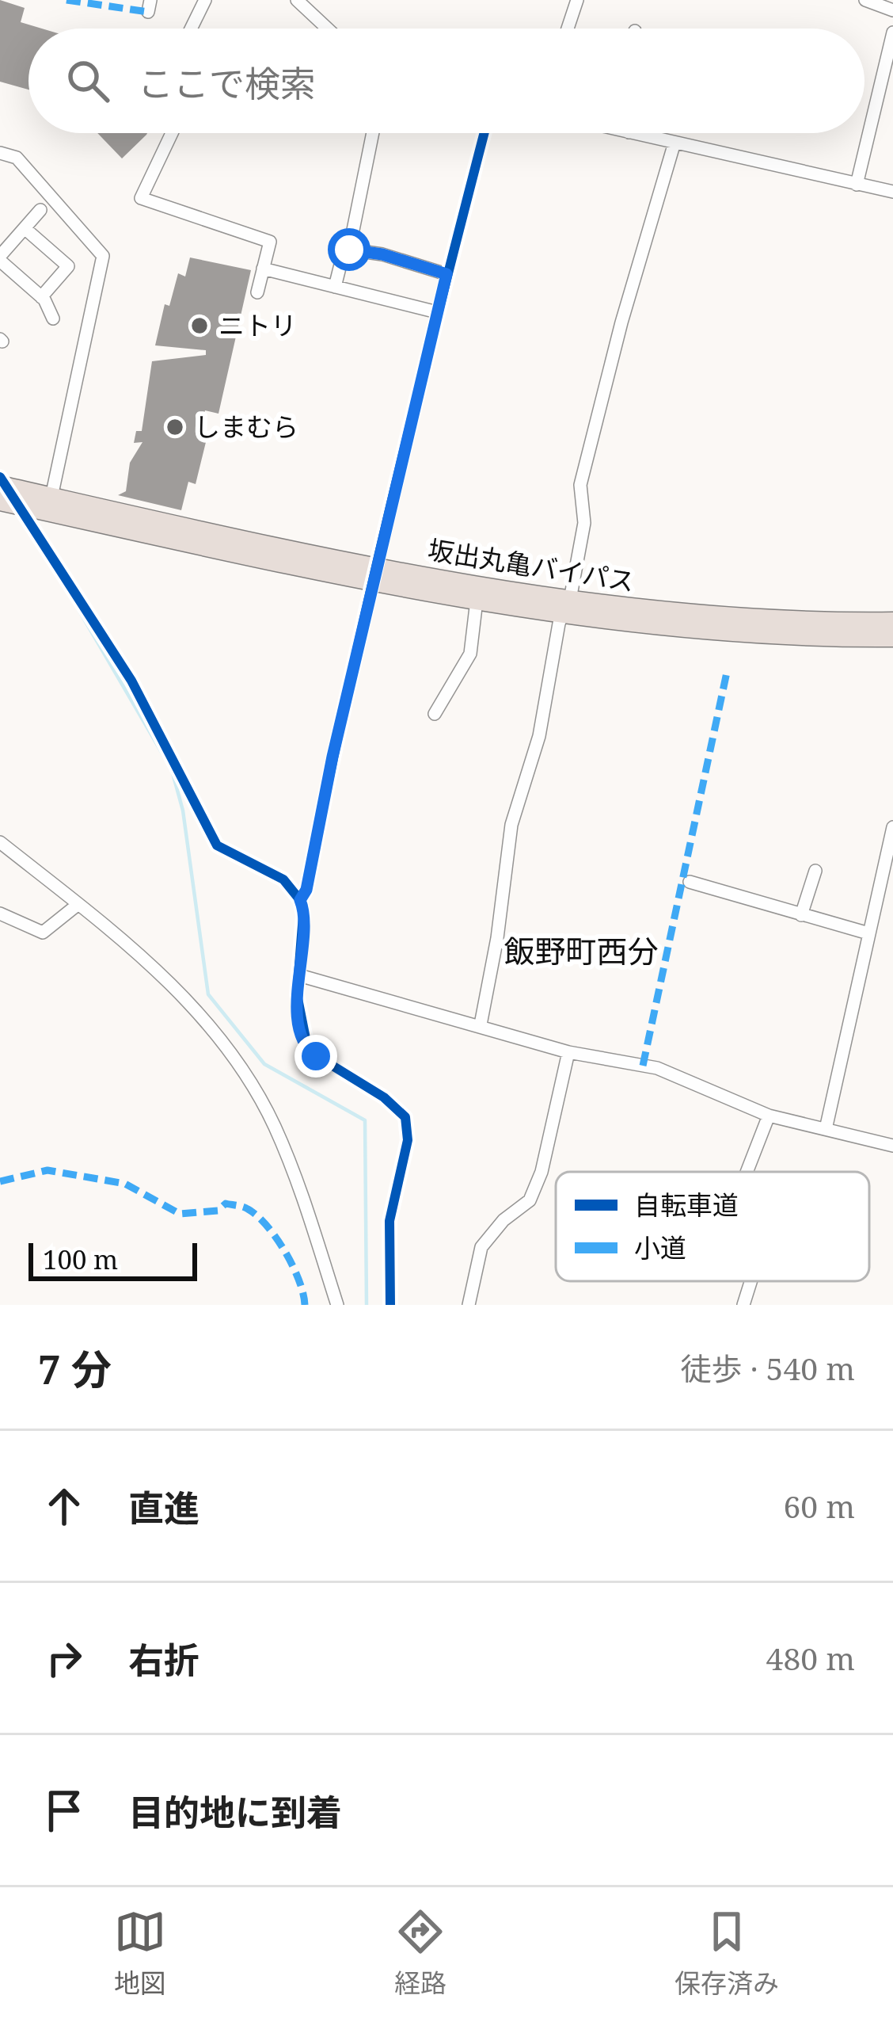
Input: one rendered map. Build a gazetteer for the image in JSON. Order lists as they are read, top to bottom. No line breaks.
{"streets":{"highway":["坂出丸亀バイパス"]},"districts":["飯野町西分"],"places":["ニトリ","しまむら"],"legend":["自転車道","小道"],"scale_bar":"100 m","page":{"search":"ここで検索","scale":"100 m","heading":["7 分","徒歩 · 540 m"],"list":[["直進","60 m"],["右折","480 m"],"目的地に到着"],"nav":["地図","経路","保存済み"]}}
